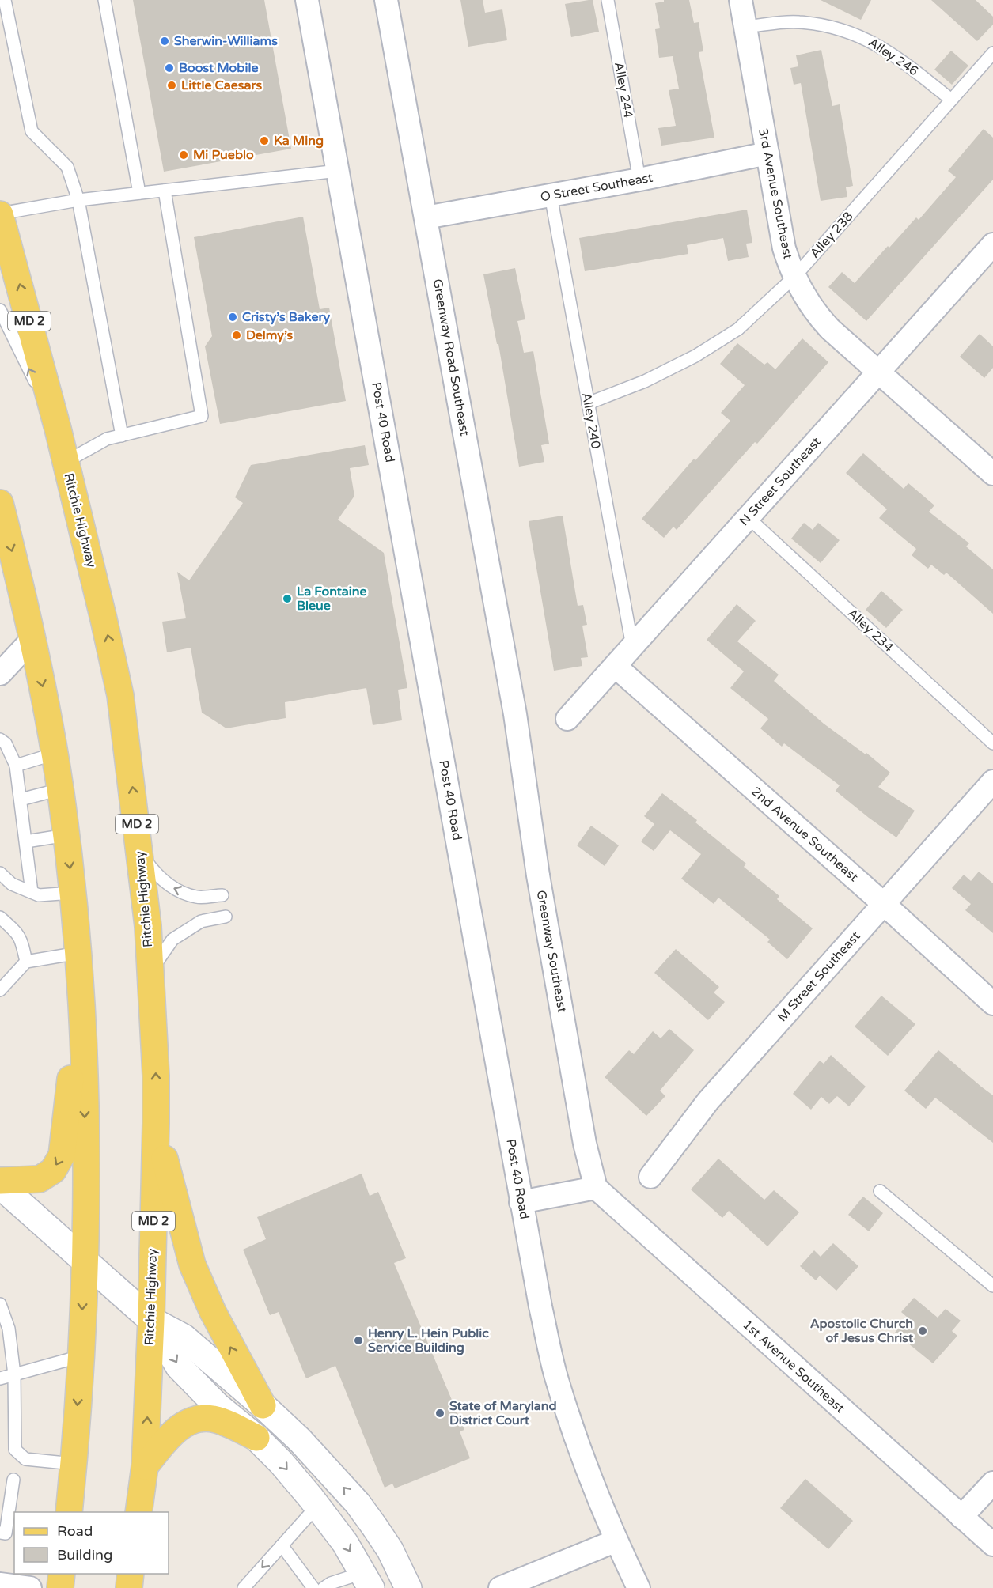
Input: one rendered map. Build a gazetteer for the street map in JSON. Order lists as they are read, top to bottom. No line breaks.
{"streets":{"main road":["MD 2","Ritchie Highway"],"street":["O Street Southeast","3rd Avenue Southeast","Greenway Road Southeast","Post 40 Road","N Street Southeast","2nd Avenue Southeast","Greenway Southeast","M Street Southeast","1st Avenue Southeast"],"lane":["Alley 246","Alley 244","Alley 238","Alley 240","Alley 234"]},"crossings":[["Alley 246","3rd Avenue Southeast"],["Alley 246","Alley 238"],["Alley 244","O Street Southeast"],["O Street Southeast","3rd Avenue Southeast"],["O Street Southeast","Greenway Road Southeast"],["O Street Southeast","Alley 240"],["3rd Avenue Southeast","Alley 238"],["3rd Avenue Southeast","N Street Southeast"],["Alley 238","Alley 240"],["Greenway Road Southeast","Greenway Southeast"],["Alley 240","N Street Southeast"],["N Street Southeast","Alley 234"],["N Street Southeast","2nd Avenue Southeast"],["2nd Avenue Southeast","M Street Southeast"],["Greenway Southeast","1st Avenue Southeast"]],"places":["Sherwin-Williams","Boost Mobile","Little Caesars","Ka Ming","Mi Pueblo","Cristy’s Bakery","Delmy’s","La Fontaine Bleue","Apostolic Church of Jesus Christ","Henry L. Hein Public Service Building","State of Maryland District Court"],"legend":["Road","Building"]}
